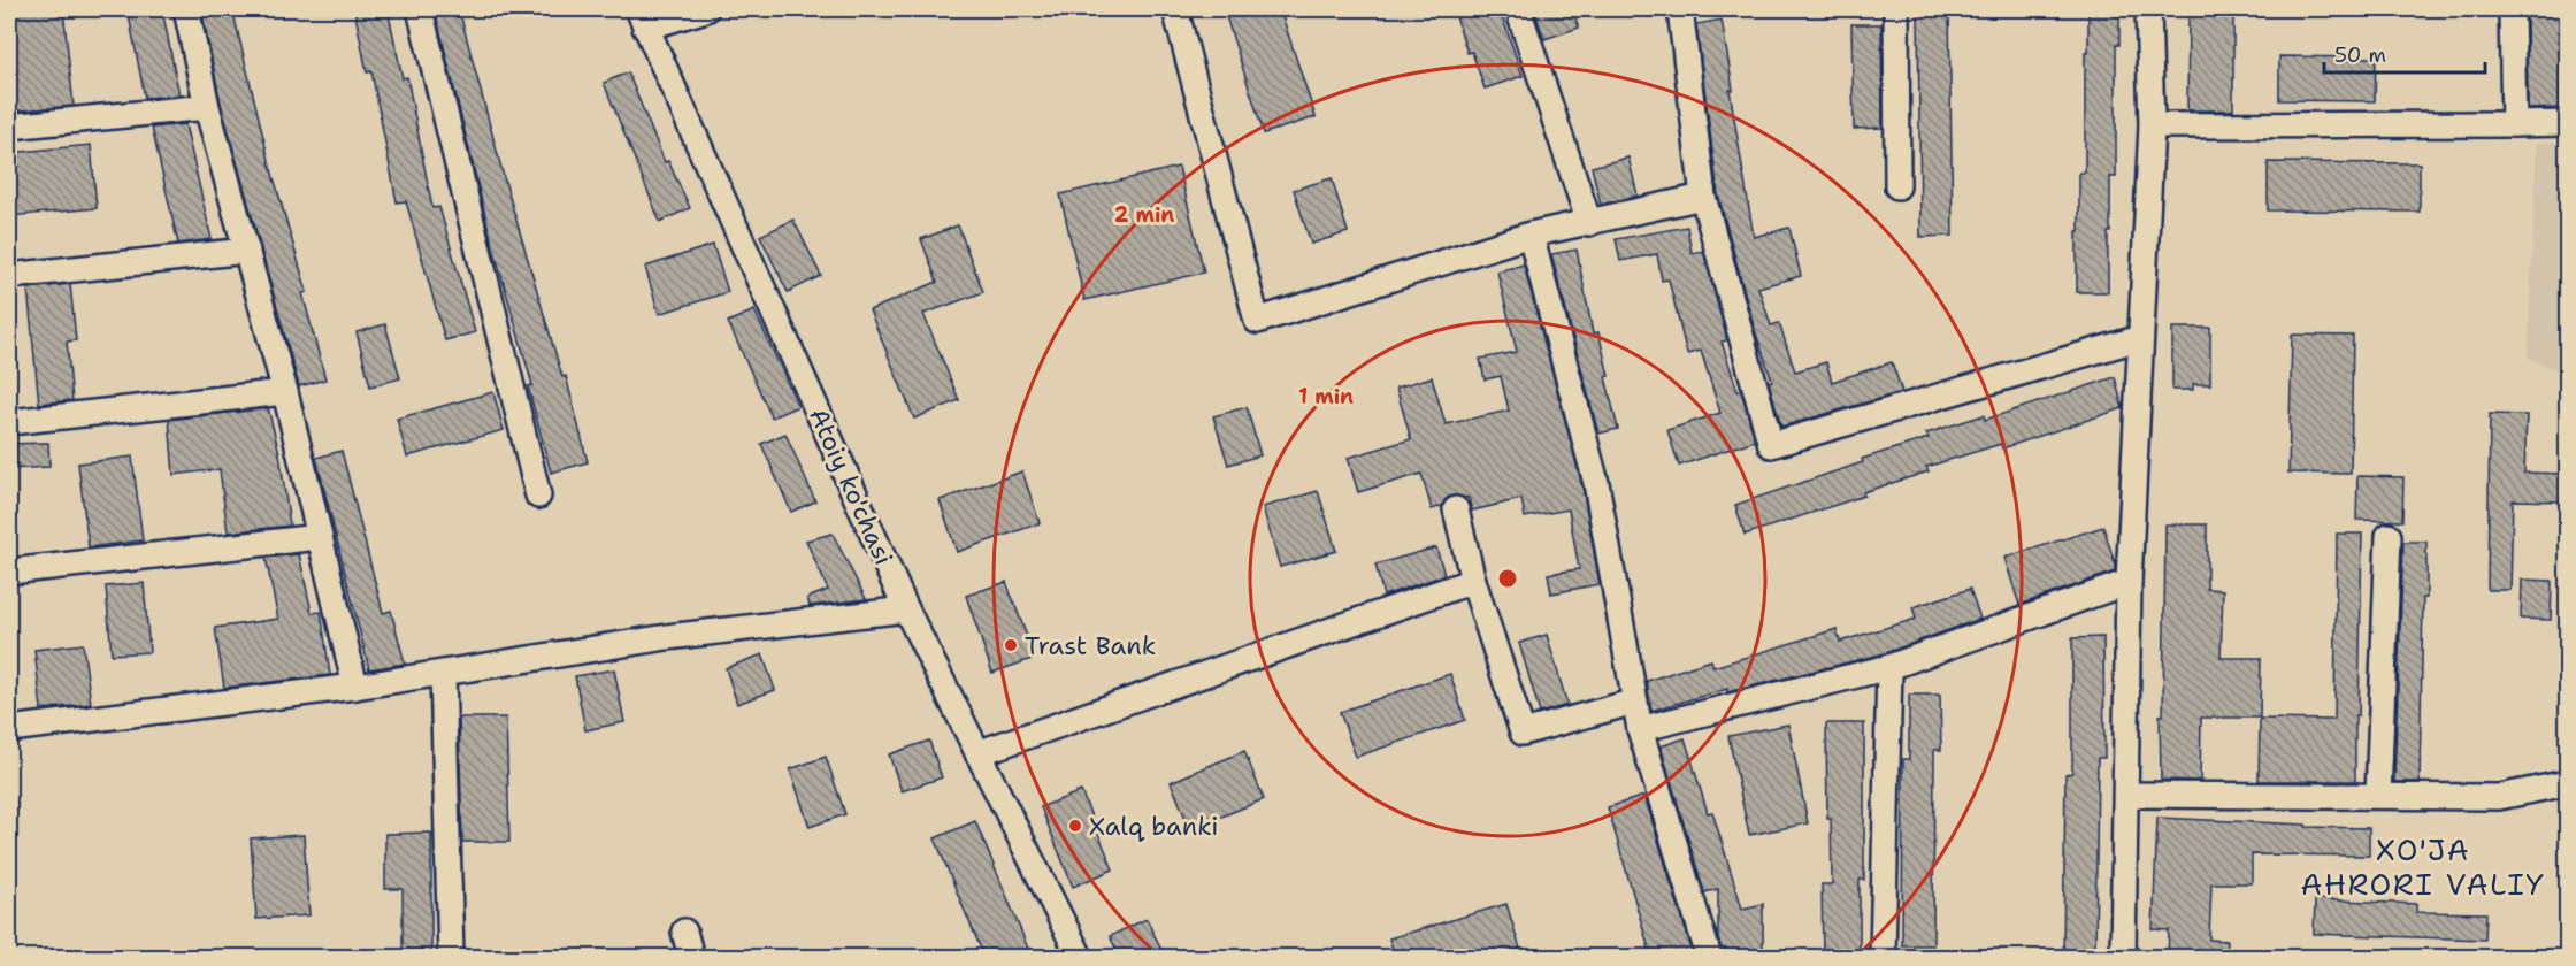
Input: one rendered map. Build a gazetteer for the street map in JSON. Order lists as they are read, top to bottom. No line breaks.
{"streets":{"street":["Atoiy ko'chasi"]},"districts":["XO'JA AHRORI VALIY"],"places":["Trast Bank","Xalq banki"],"scale_bar":"50 m","rings":["2 min","1 min"]}
